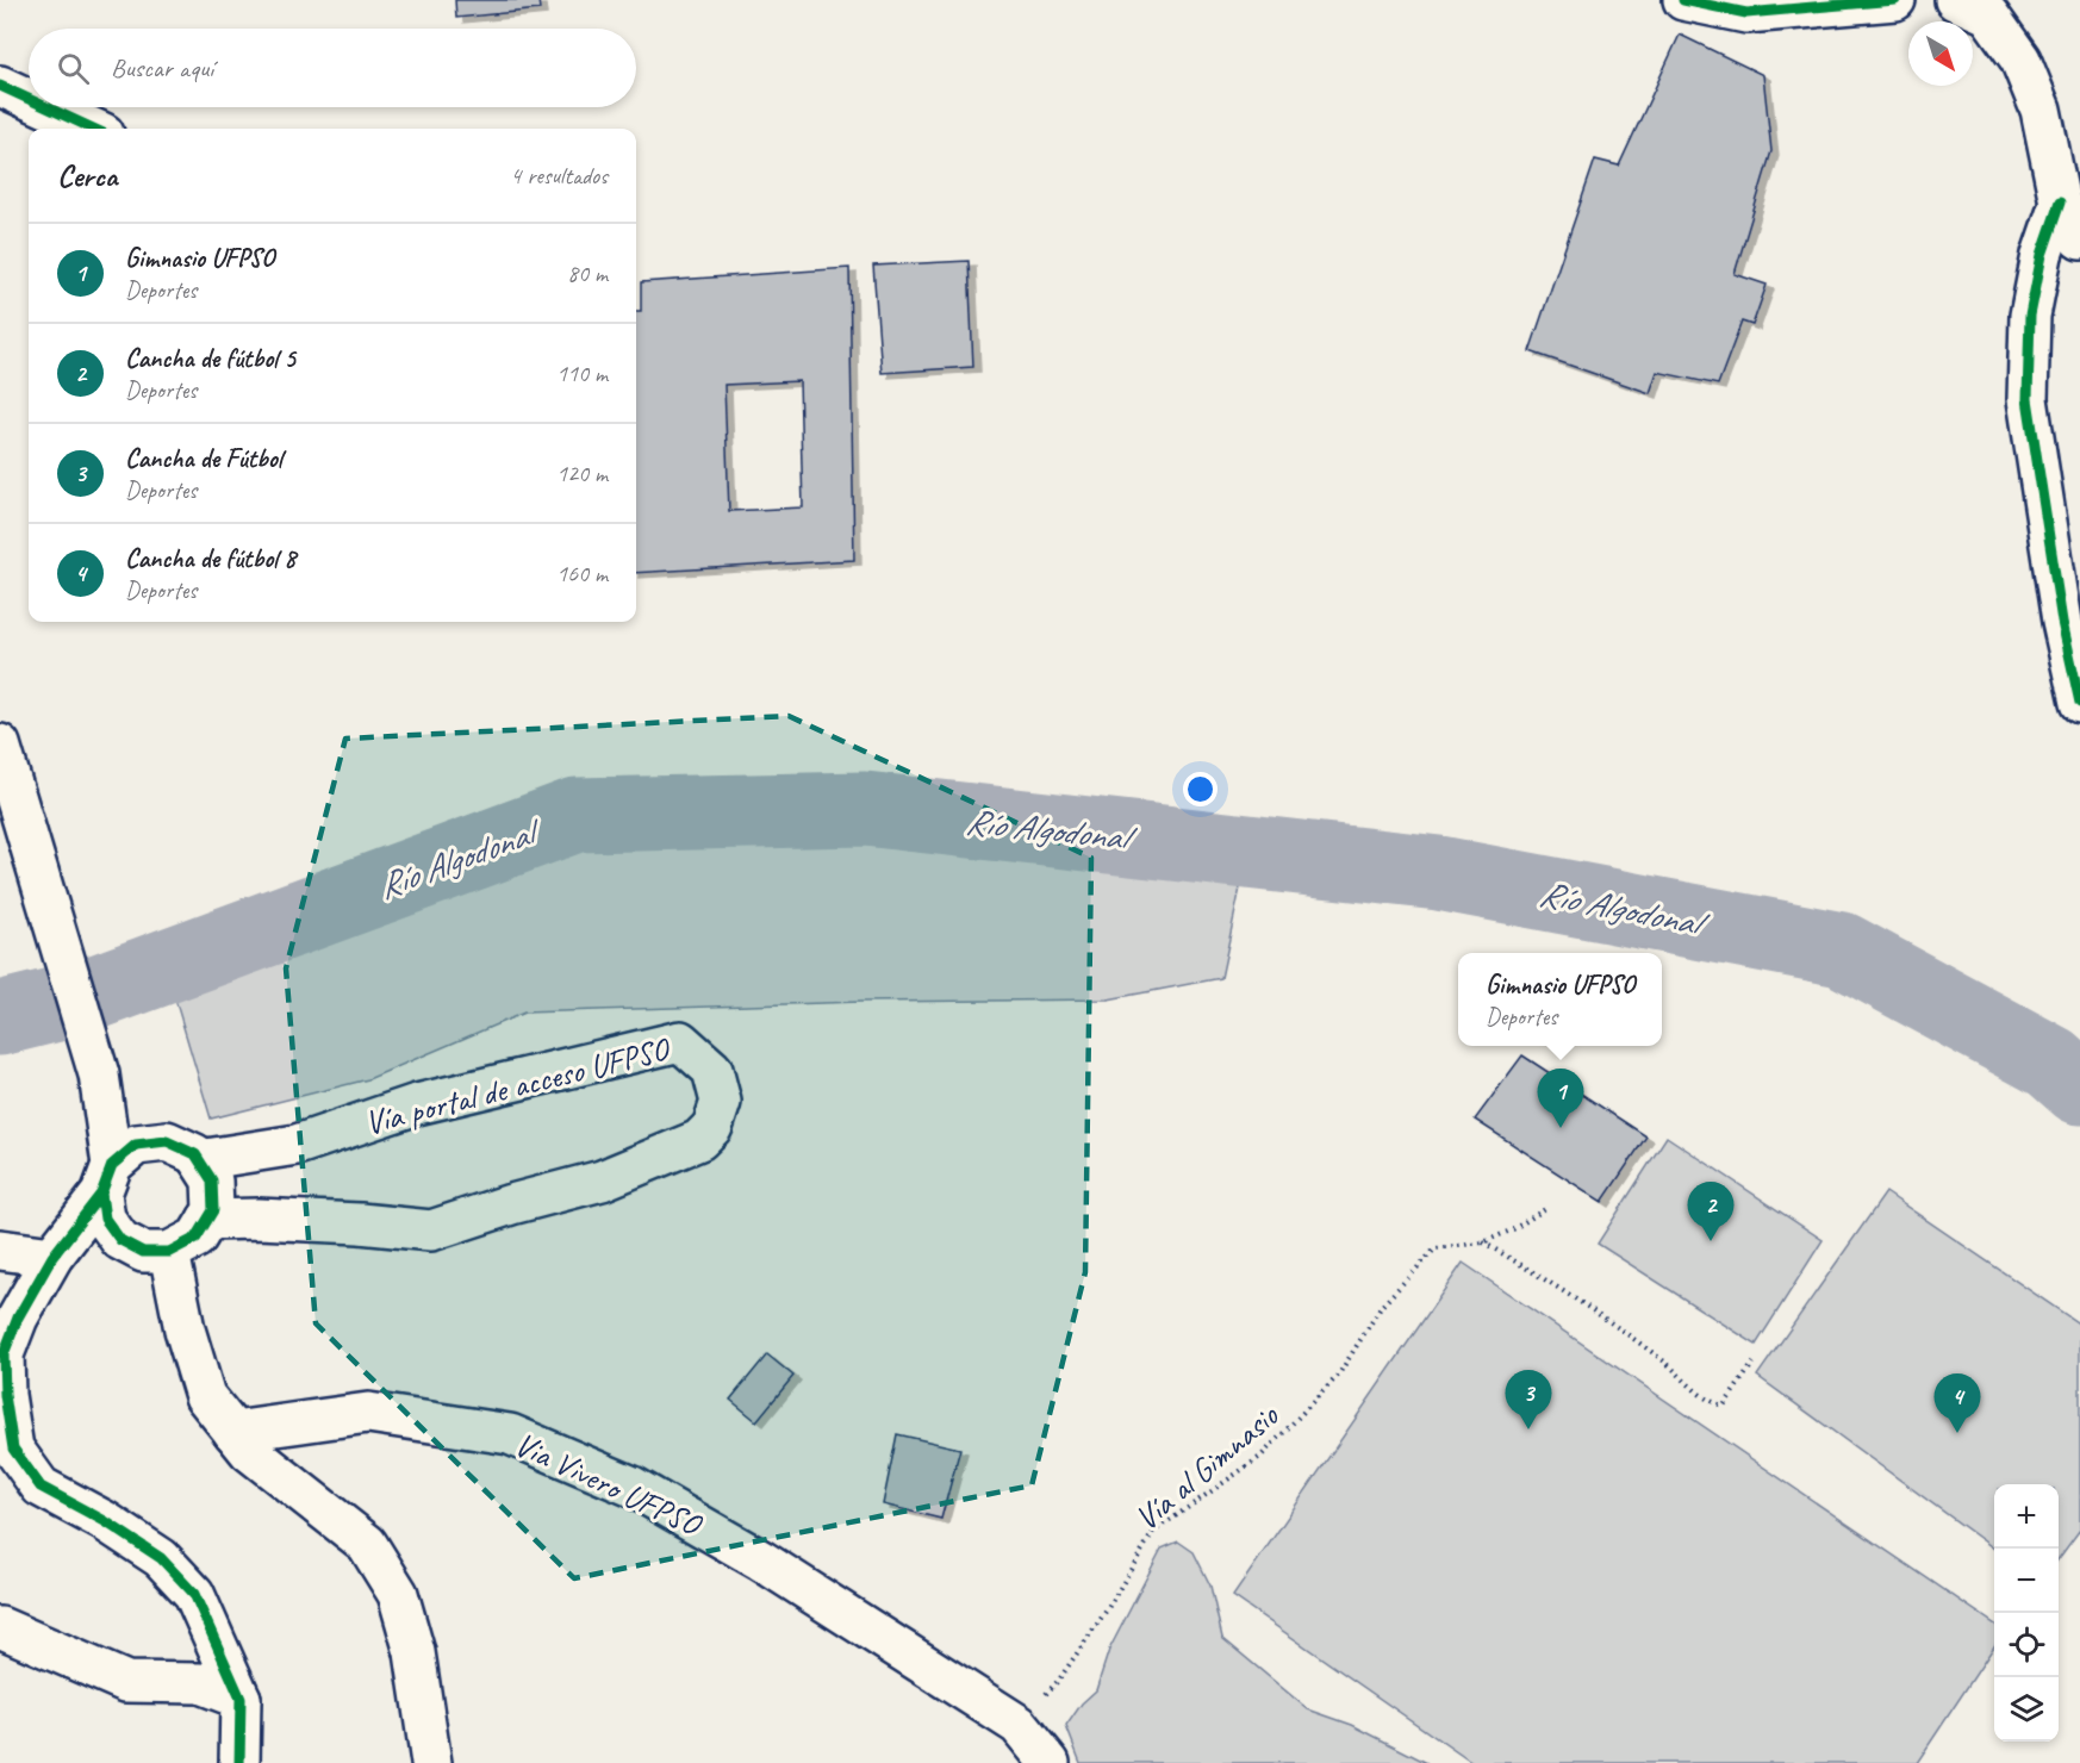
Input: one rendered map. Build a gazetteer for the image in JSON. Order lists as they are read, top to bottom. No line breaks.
{"streets":{"street":["Vía portal de acceso UFPSO","Via Vivero UFPSO"],"path":["Vía al Gimnasio"]},"crossings":[["Vía al Gimnasio","Via Vivero UFPSO"]],"water":["Río Algodonal"],"north":"bottom right","page":{"search":"Buscar aquí","heading":["Cerca","4 resultados"],"list":[{"mark":"1","name":"Gimnasio UFPSO","note":"Deportes","value":"80 m"},{"mark":"2","name":"Cancha de fútbol 5","note":"Deportes","value":"110 m"},{"mark":"3","name":"Cancha de Fútbol","note":"Deportes","value":"120 m"},{"mark":"4","name":"Cancha de fútbol 8","note":"Deportes","value":"160 m"}],"popup":["Gimnasio UFPSO","Deportes"],"pins":["1","2","3","4"],"map_buttons":["+","−"]}}
